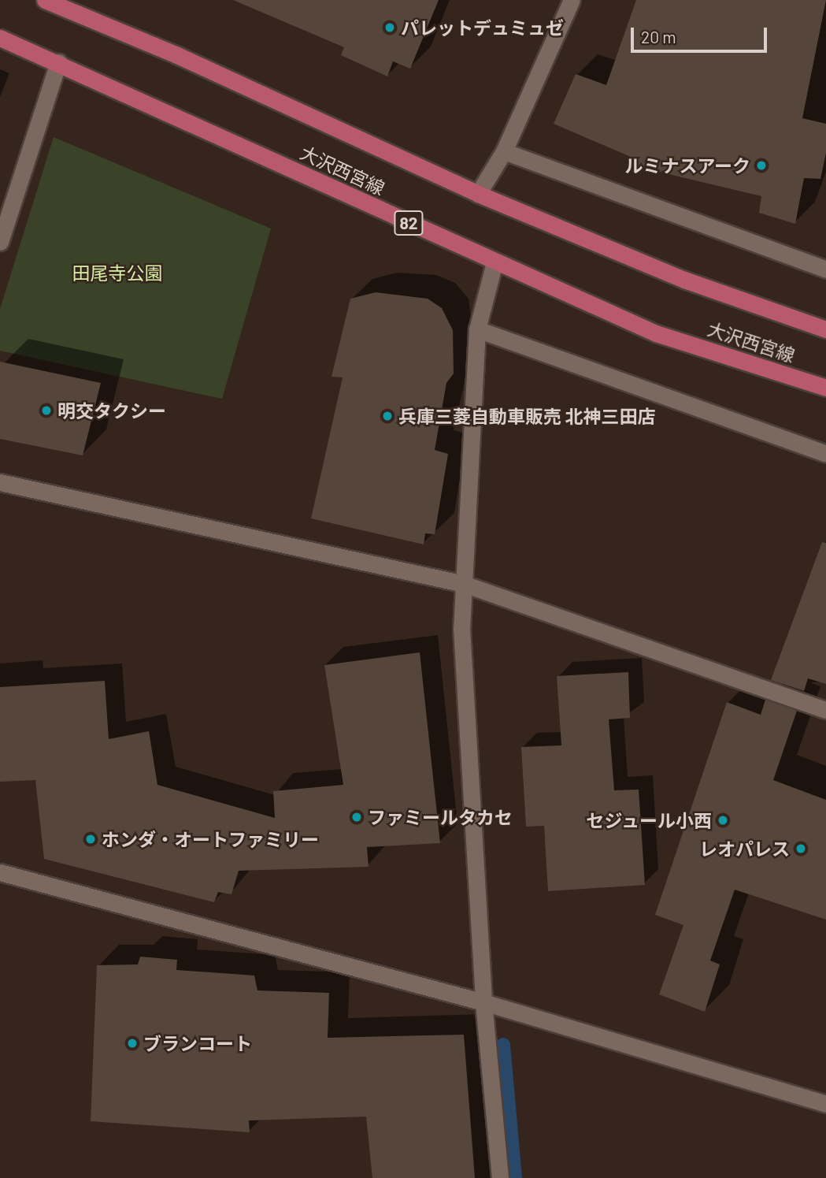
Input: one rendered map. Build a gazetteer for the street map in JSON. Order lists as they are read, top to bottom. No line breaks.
{"streets":{"main road":["大沢西宮線","82"]},"parks":["田尾寺公園"],"places":["パレットデュミュゼ","ルミナスアーク","明交タクシー","兵庫三菱自動車販売 北神三田店","ファミールタカセ","セジュール小西","ホンダ・オートファミリー","レオパレス","ブランコート"],"scale_bar":"20 m"}
